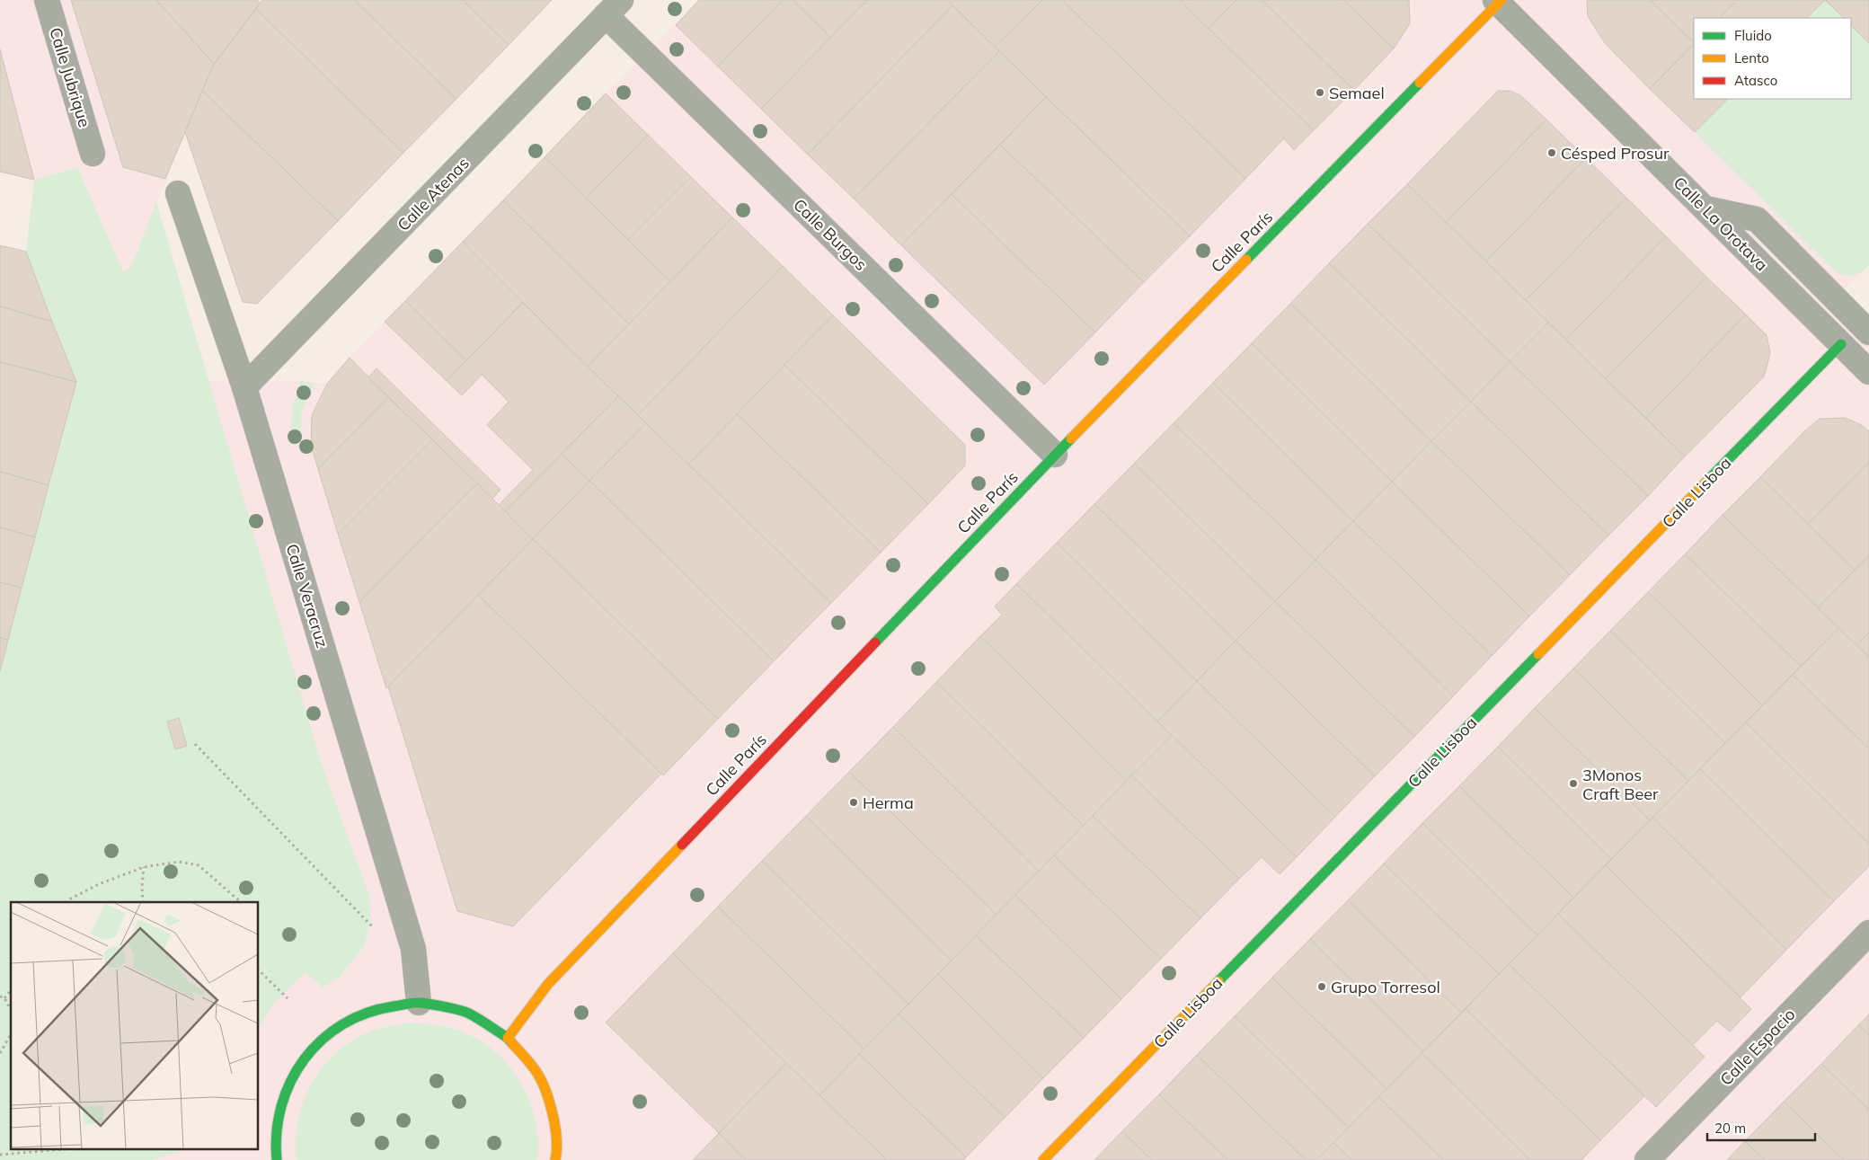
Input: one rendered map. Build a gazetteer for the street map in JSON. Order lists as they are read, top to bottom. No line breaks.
{"streets":{"main road":["Calle París","Calle Lisboa"],"street":["Calle Jubrique","Calle Atenas","Calle La Orotava","Calle Burgos","Calle Veracruz","Calle Espacio"]},"crossings":[["Calle Atenas","Calle Burgos"],["Calle Atenas","Calle Veracruz"],["Calle La Orotava","Calle París"],["Calle La Orotava","Calle Lisboa"],["Calle Burgos","Calle París"]],"places":["Semael","Césped Prosur","3Monos Craft Beer","Herma","Grupo Torresol"],"legend":["Fluido","Lento","Atasco"],"scale_bar":"20 m"}
